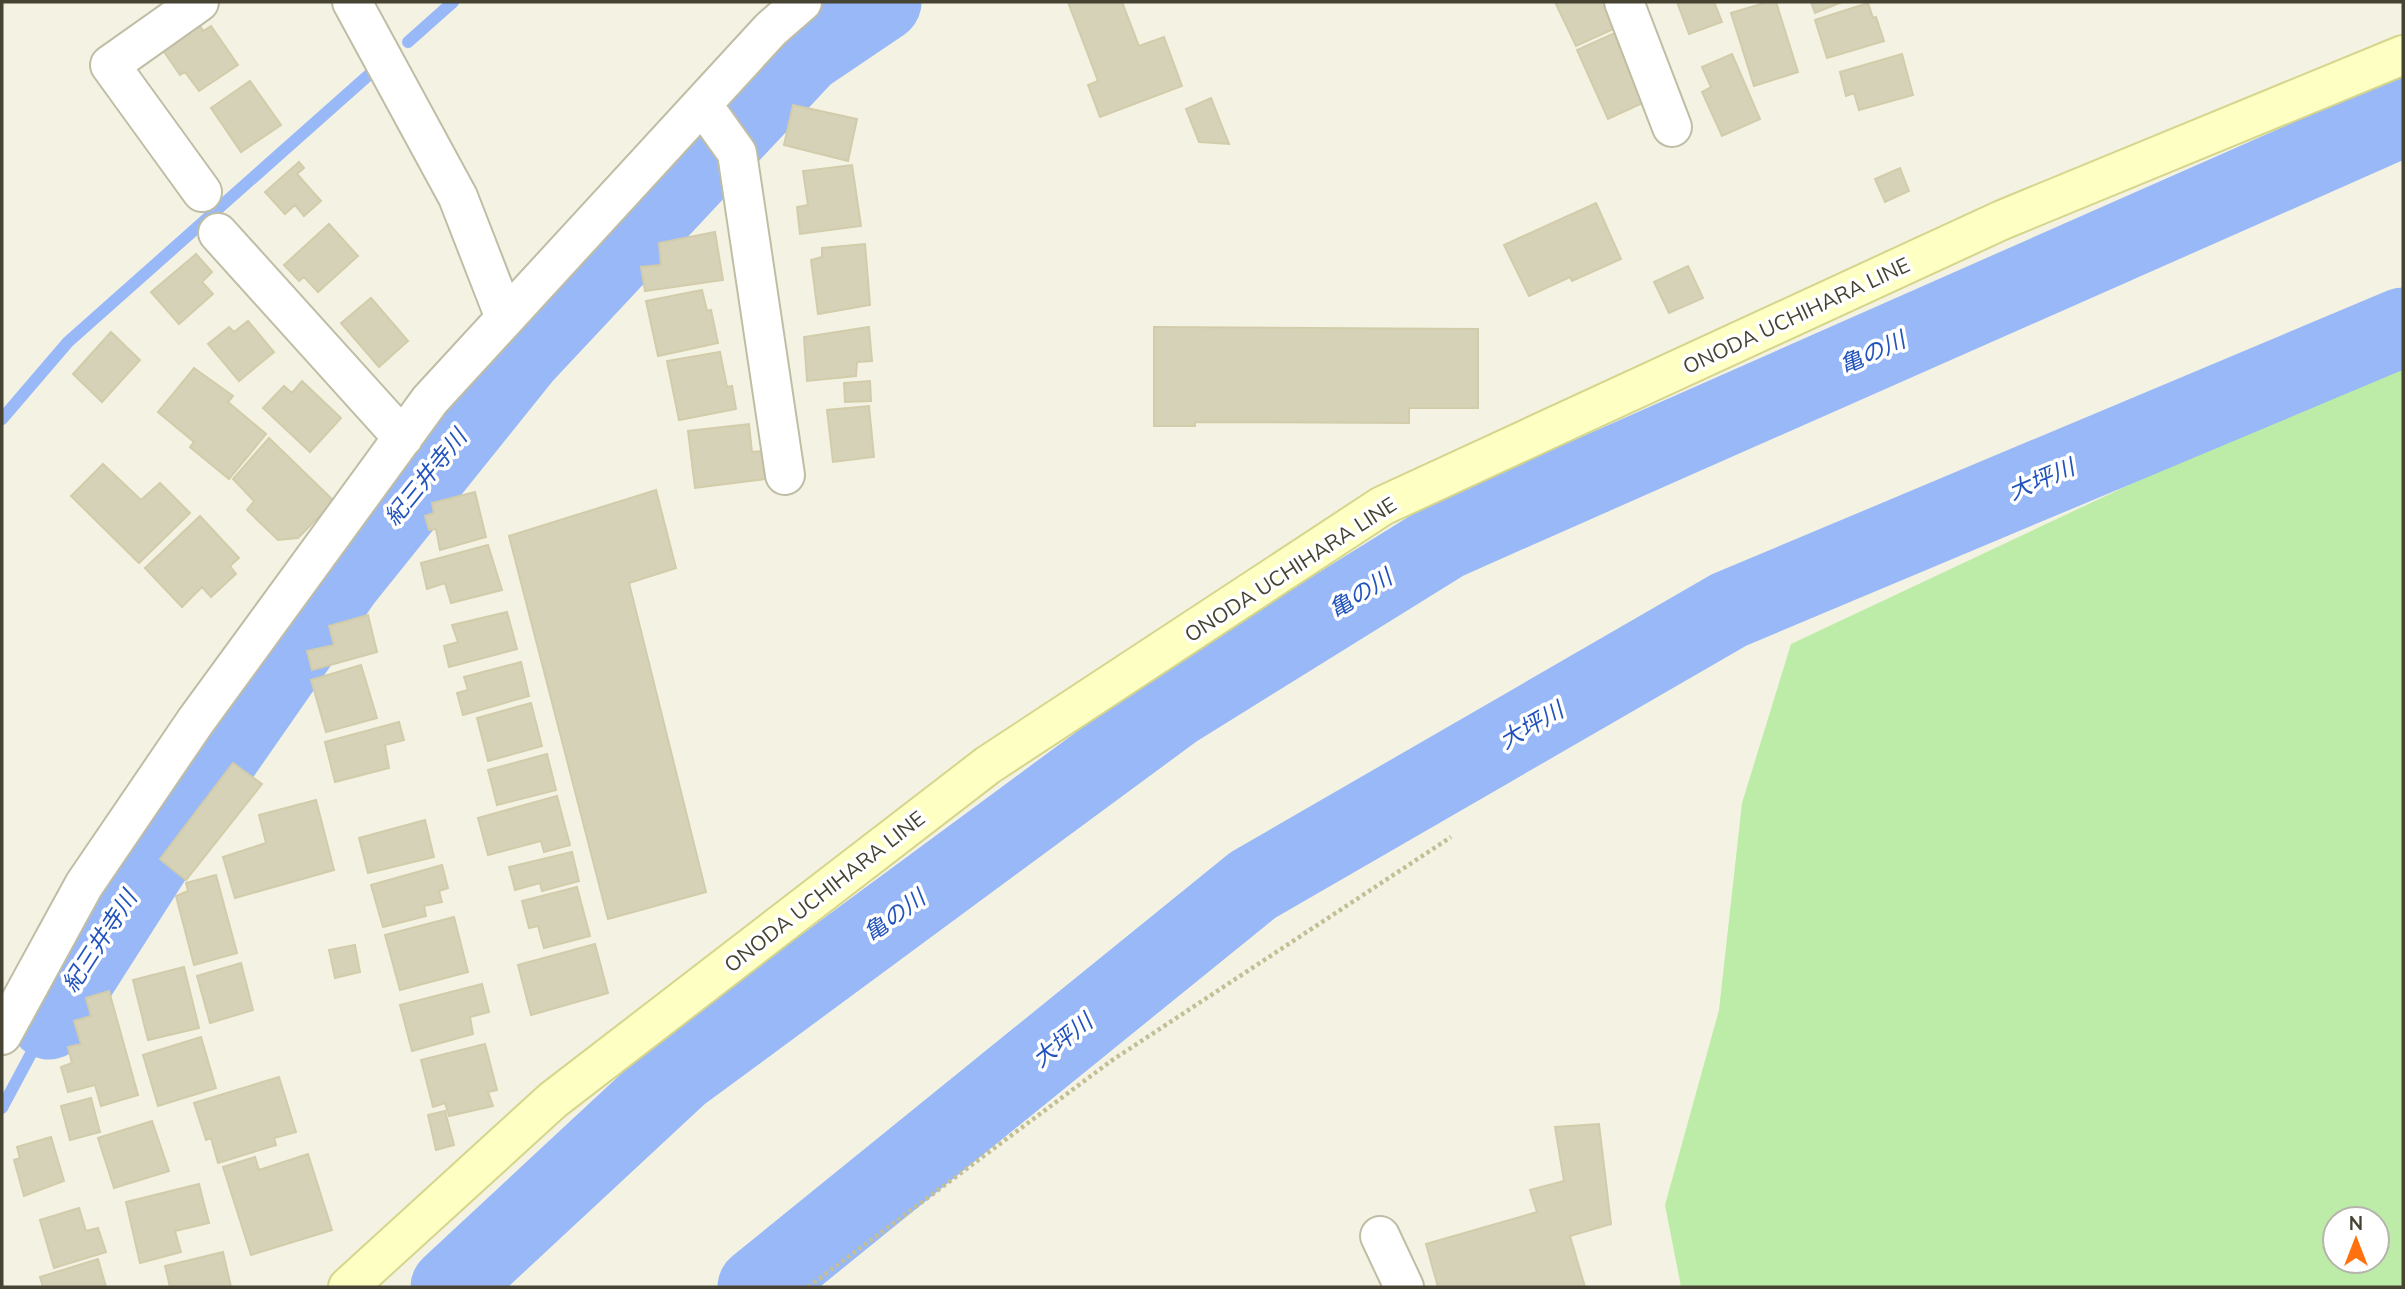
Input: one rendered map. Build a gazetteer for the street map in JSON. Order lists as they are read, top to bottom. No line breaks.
{"streets":{"main road":["ONODA UCHIHARA LINE"]},"water":["亀の川","紀三井寺川","大坪川"],"north":"top"}
